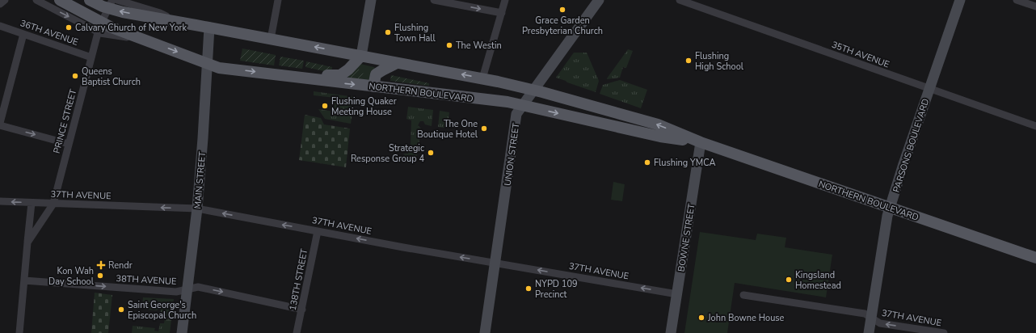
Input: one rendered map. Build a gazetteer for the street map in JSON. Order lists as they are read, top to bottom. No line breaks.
{"streets":{"main road":["NORTHERN BOULEVARD"],"street":["36TH AVENUE","35TH AVENUE","PRINCE STREET","PARSONS BOULEVARD","UNION STREET","MAIN STREET","37TH AVENUE","BOWNE STREET","38TH AVENUE","138TH STREET"]},"crossings":[["36TH AVENUE","PRINCE STREET"],["35TH AVENUE","PARSONS BOULEVARD"],["NORTHERN BOULEVARD","PRINCE STREET"],["NORTHERN BOULEVARD","PARSONS BOULEVARD"],["NORTHERN BOULEVARD","UNION STREET"],["NORTHERN BOULEVARD","MAIN STREET"],["NORTHERN BOULEVARD","BOWNE STREET"],["PRINCE STREET","37TH AVENUE"],["PRINCE STREET","38TH AVENUE"],["PARSONS BOULEVARD","37TH AVENUE"],["UNION STREET","37TH AVENUE"],["MAIN STREET","37TH AVENUE"],["MAIN STREET","38TH AVENUE"],["37TH AVENUE","BOWNE STREET"],["37TH AVENUE","138TH STREET"],["38TH AVENUE","138TH STREET"]],"one_way":["37TH AVENUE","38TH AVENUE"],"places":{"other":["Grace Garden Presbyterian Church","Calvary Church of New York","Flushing Town Hall","The Westin","Flushing High School","Queens Baptist Church","Flushing Quaker Meeting House","The One Boutique Hotel","Strategic Response Group 4","Flushing YMCA","Kon Wah Day School","Kingsland Homestead","NYPD 109 Precinct","Saint George's Episcopal Church","John Bowne House"],"health":["Rendr"]}}
